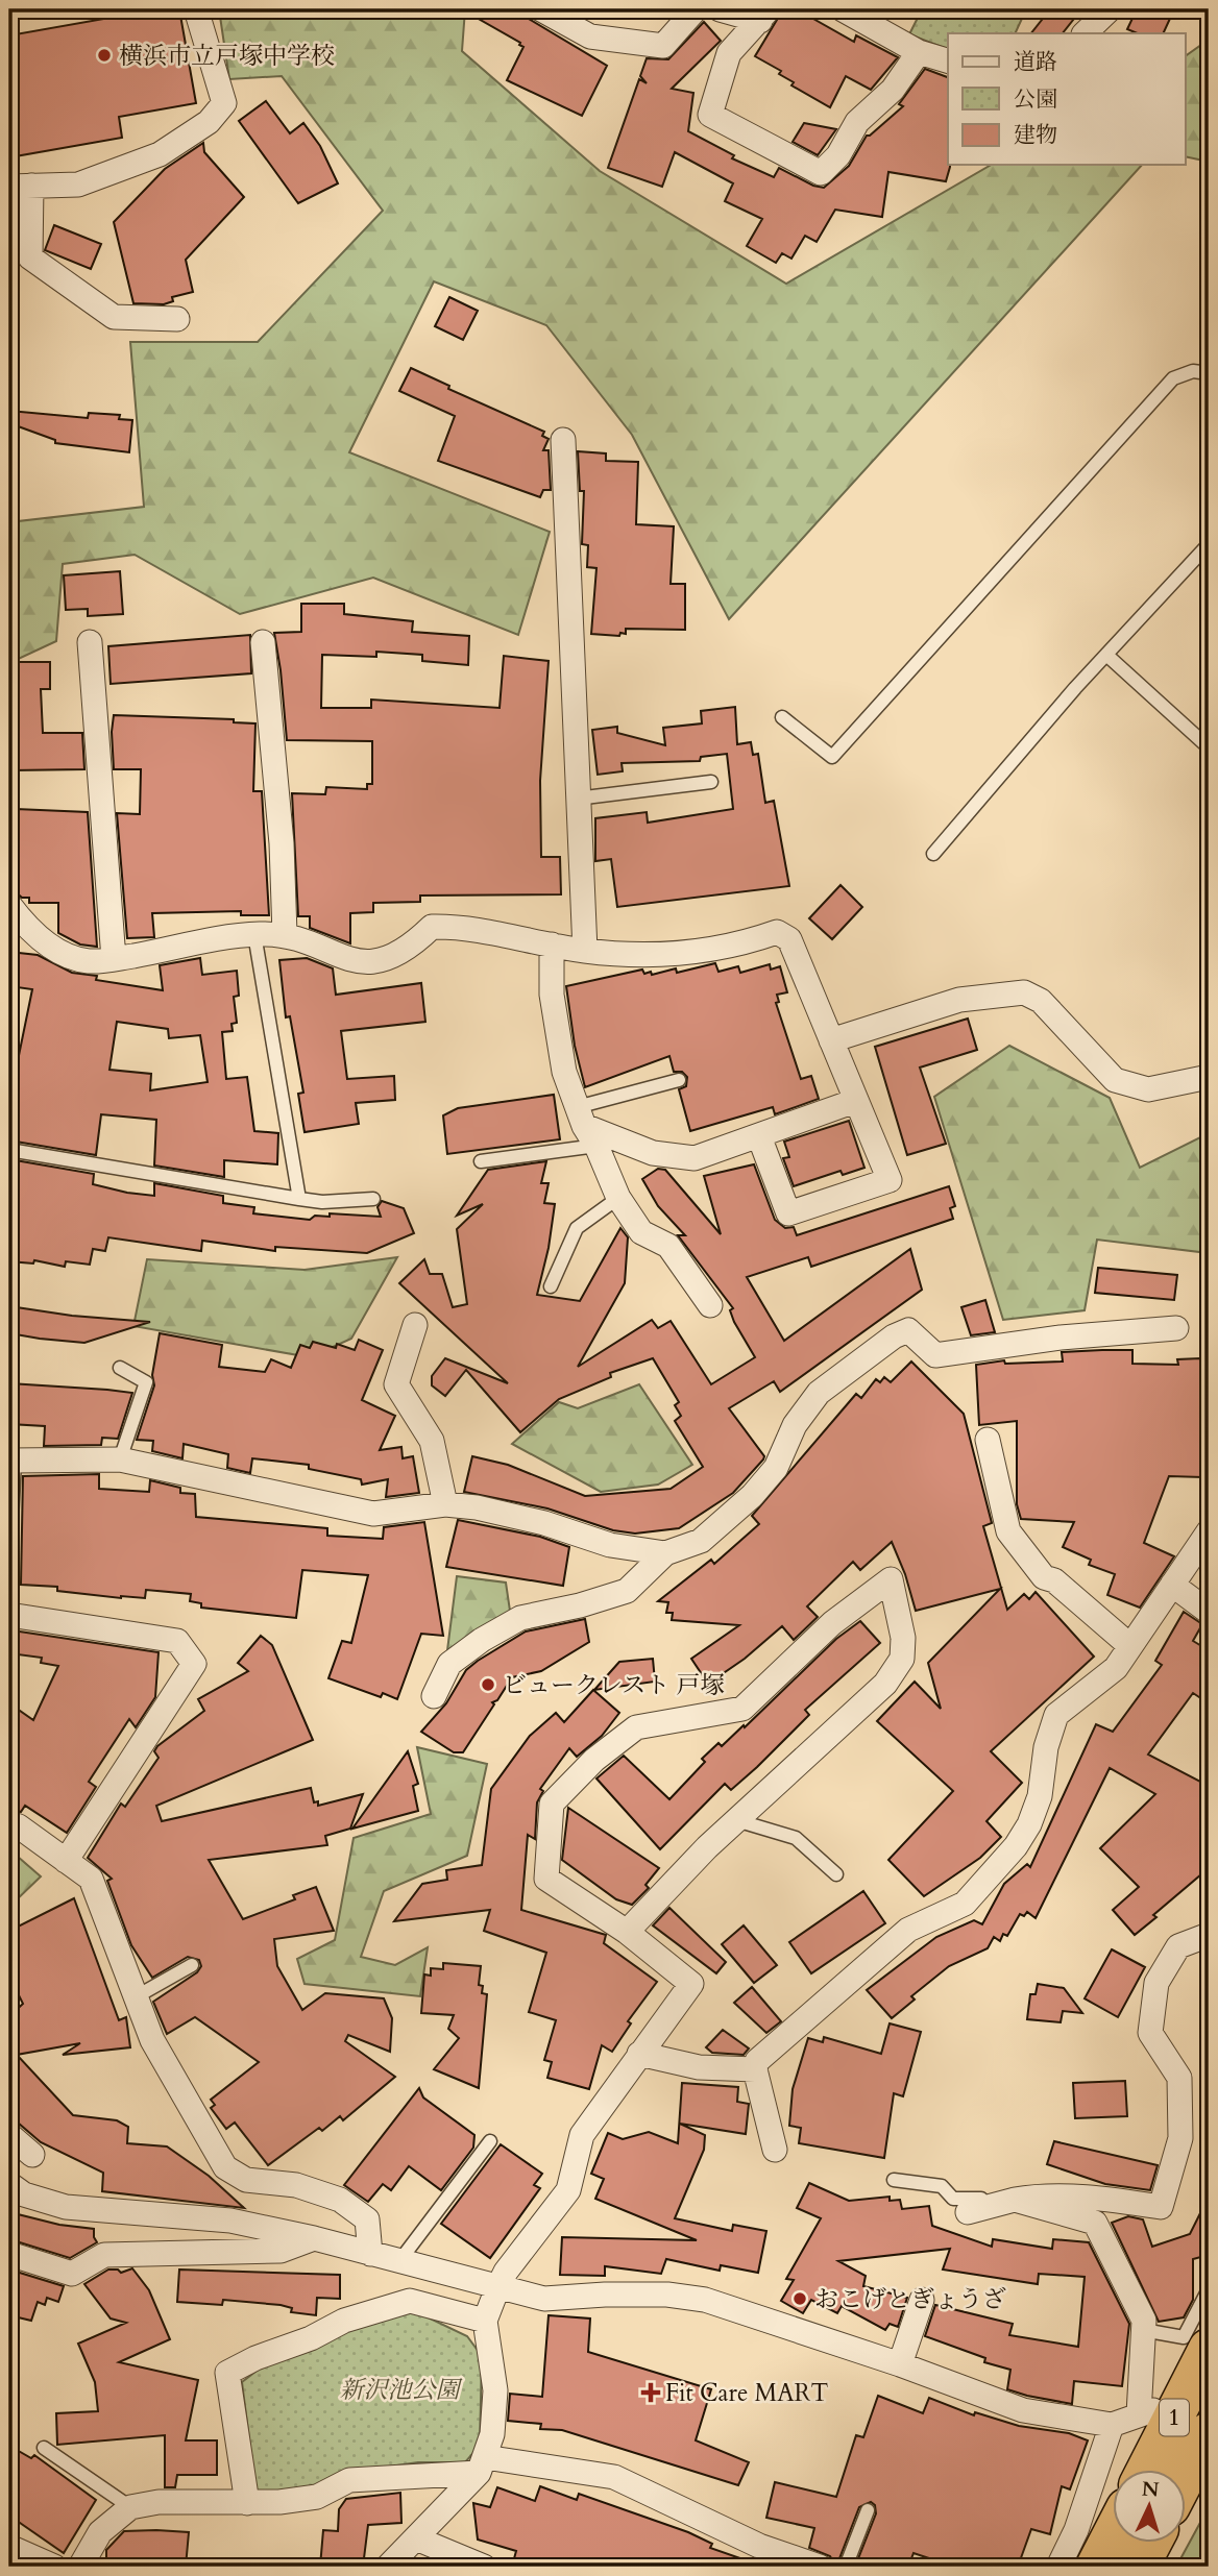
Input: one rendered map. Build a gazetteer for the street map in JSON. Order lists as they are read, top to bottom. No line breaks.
{"streets":{"highway":["1"]},"parks":["新沢池公園"],"places":{"other":["横浜市立戸塚中学校","ビュークレスト 戸塚","おこげとぎょうざ"],"health":["Fit Care MART"]},"legend":["道路","公園","建物"],"north":"top"}
